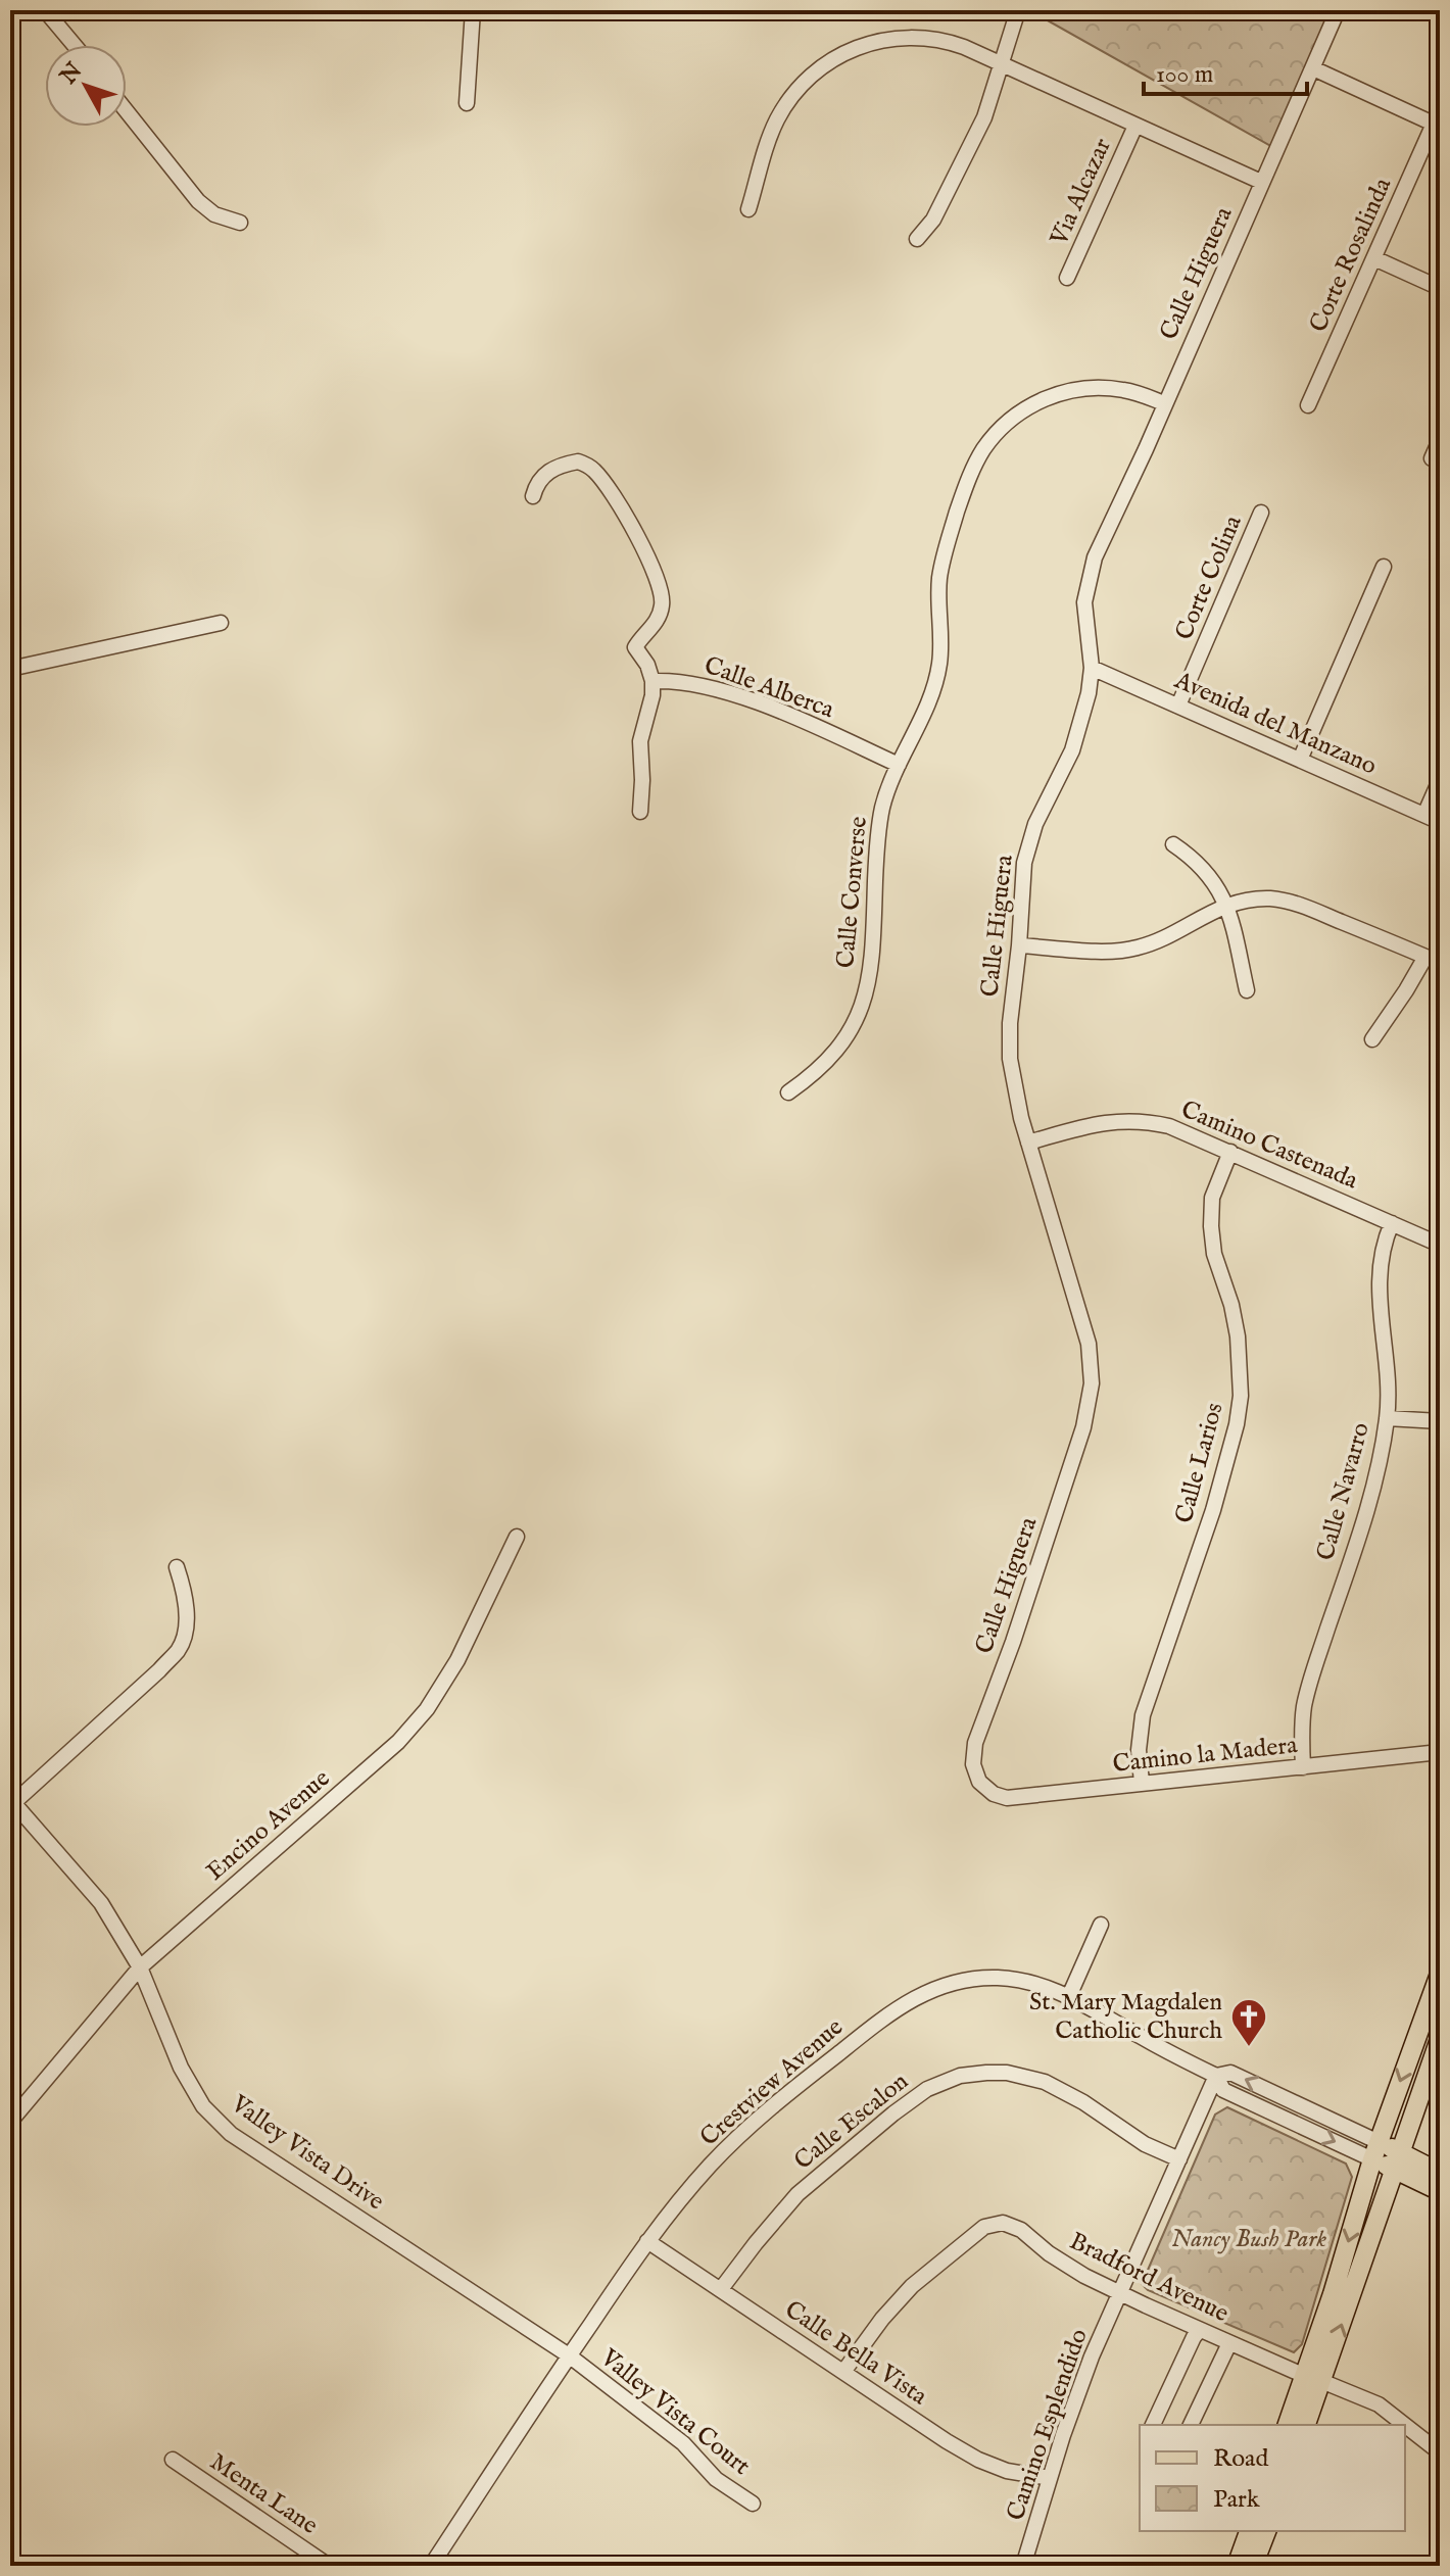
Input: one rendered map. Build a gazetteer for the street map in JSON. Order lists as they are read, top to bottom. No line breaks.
{"streets":{"street":["Via Alcazar","Corte Rosalinda","Calle Higuera","Corte Colina","Calle Alberca","Avenida del Manzano","Calle Converse","Camino Castenada","Calle Larios","Calle Navarro","Camino la Madera","Encino Avenue","Crestview Avenue","Calle Escalon","Valley Vista Drive","Bradford Avenue","Calle Bella Vista","Valley Vista Court","Camino Esplendido","Menta Lane"]},"crossings":[["Calle Higuera","Avenida del Manzano"],["Calle Higuera","Calle Converse"],["Calle Higuera","Camino Castenada"],["Calle Higuera","Camino la Madera"],["Corte Colina","Avenida del Manzano"],["Calle Alberca","Calle Converse"],["Camino Castenada","Calle Larios"],["Camino Castenada","Calle Navarro"],["Calle Larios","Camino la Madera"],["Calle Navarro","Camino la Madera"],["Encino Avenue","Valley Vista Drive"],["Crestview Avenue","Valley Vista Drive"],["Crestview Avenue","Calle Bella Vista"],["Crestview Avenue","Valley Vista Court"],["Crestview Avenue","Camino Esplendido"],["Calle Escalon","Calle Bella Vista"],["Calle Escalon","Camino Esplendido"],["Valley Vista Drive","Valley Vista Court"],["Bradford Avenue","Calle Bella Vista"],["Bradford Avenue","Camino Esplendido"],["Calle Bella Vista","Camino Esplendido"]],"parks":["Nancy Bush Park"],"places":{"church":["St. Mary Magdalen Catholic Church"]},"legend":["Road","Park"],"scale_bar":"100 m","north":"top left"}
